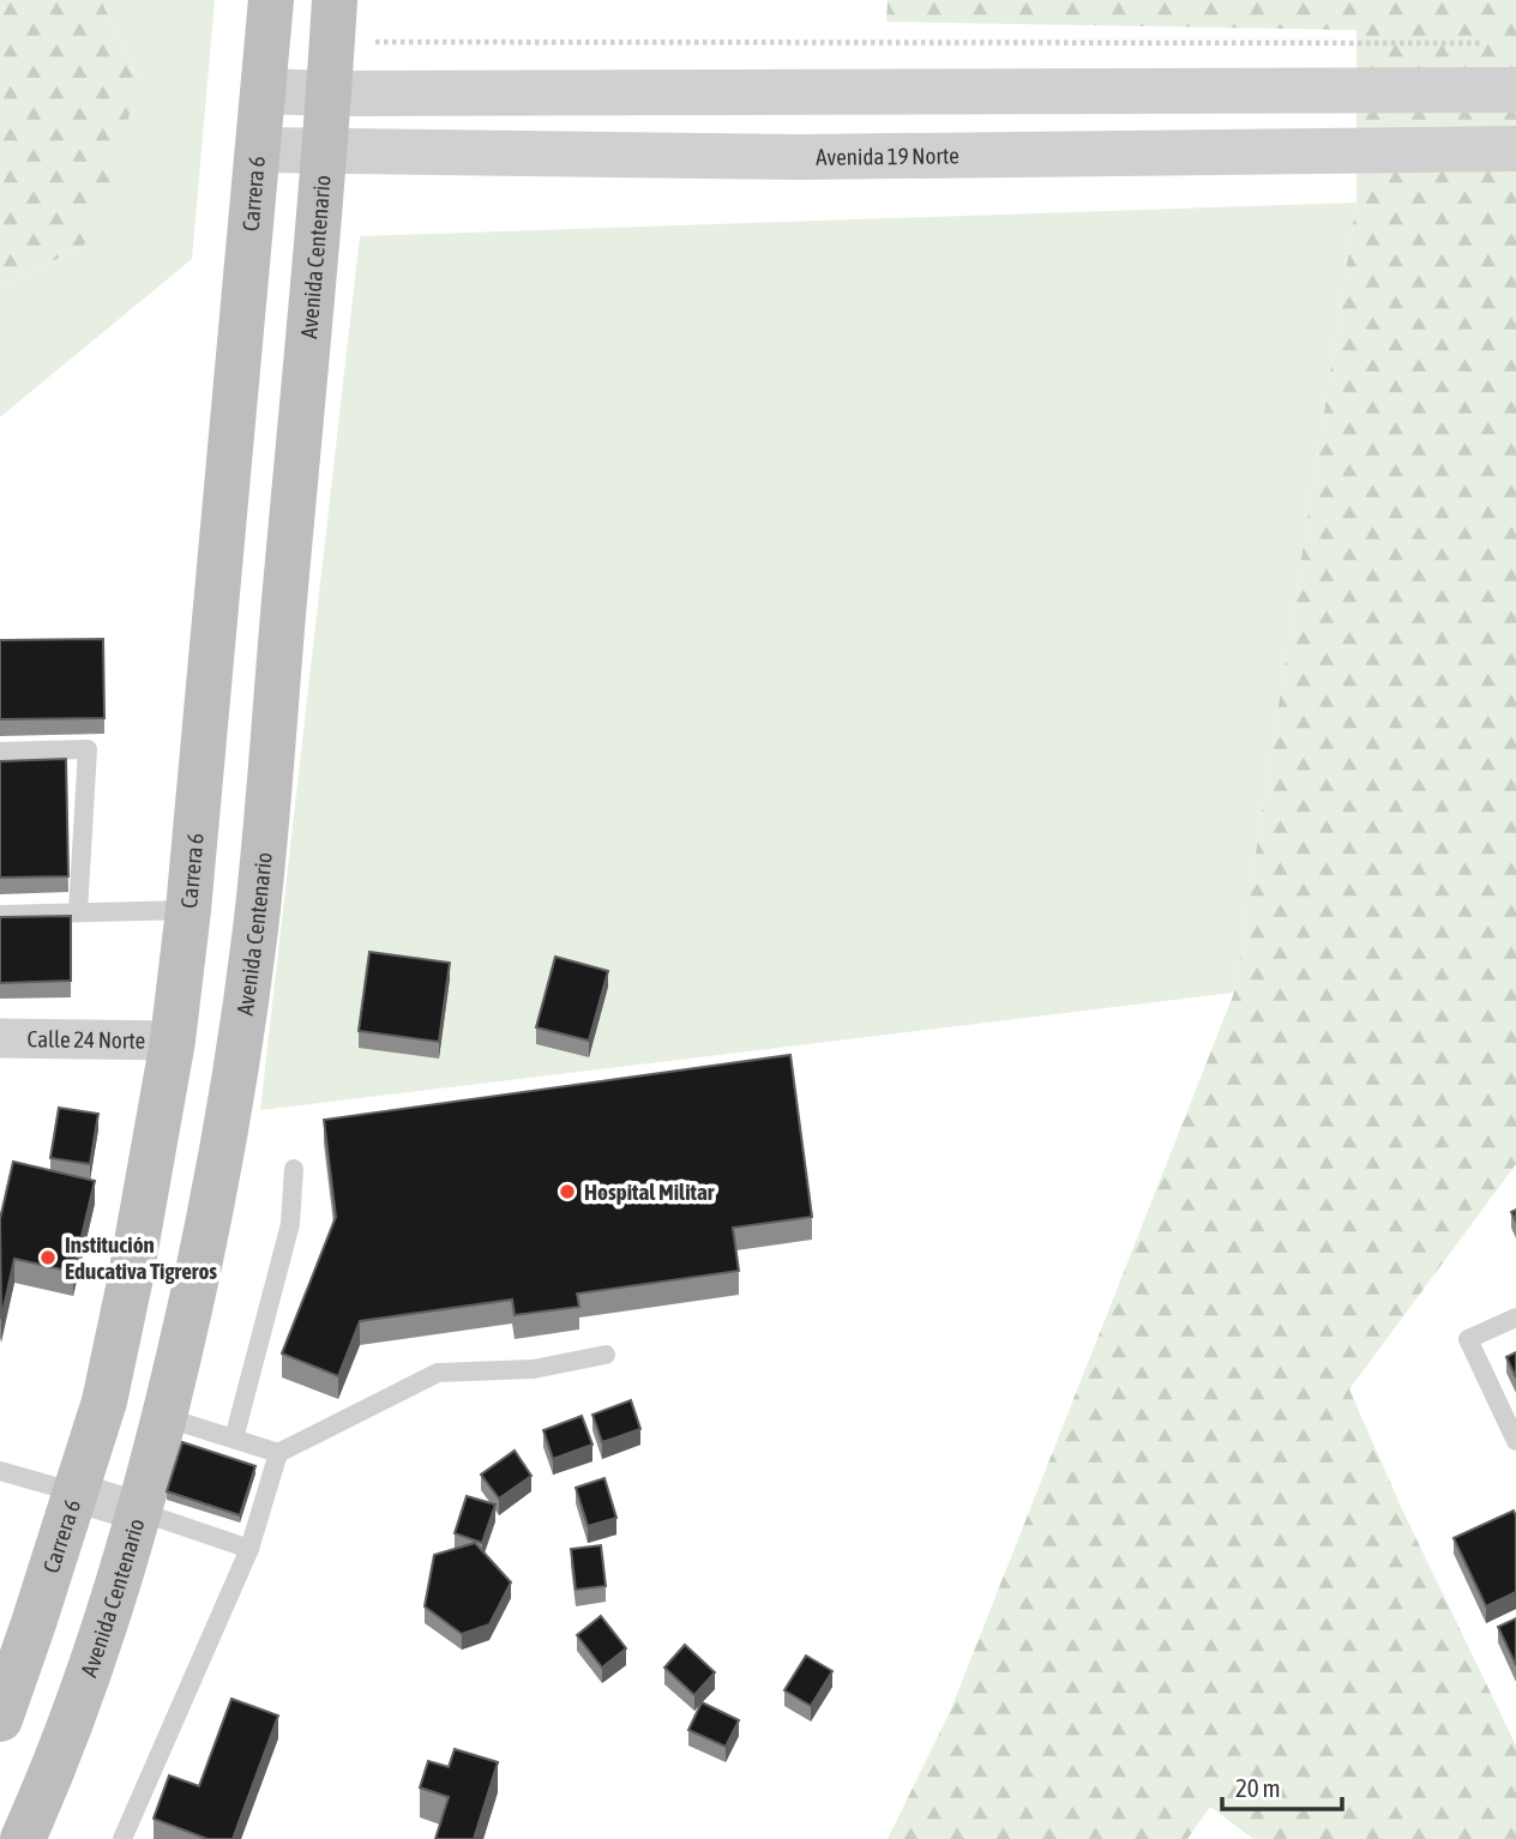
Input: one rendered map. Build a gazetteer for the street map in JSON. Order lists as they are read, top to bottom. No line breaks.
{"streets":{"main road":["Carrera 6","Avenida Centenario"],"street":["Avenida 19 Norte","Calle 24 Norte"]},"crossings":[["Avenida 19 Norte","Carrera 6"],["Avenida 19 Norte","Avenida Centenario"],["Carrera 6","Calle 24 Norte"]],"places":["Hospital Militar","Institución Educativa Tigreros"],"scale_bar":"20 m"}
